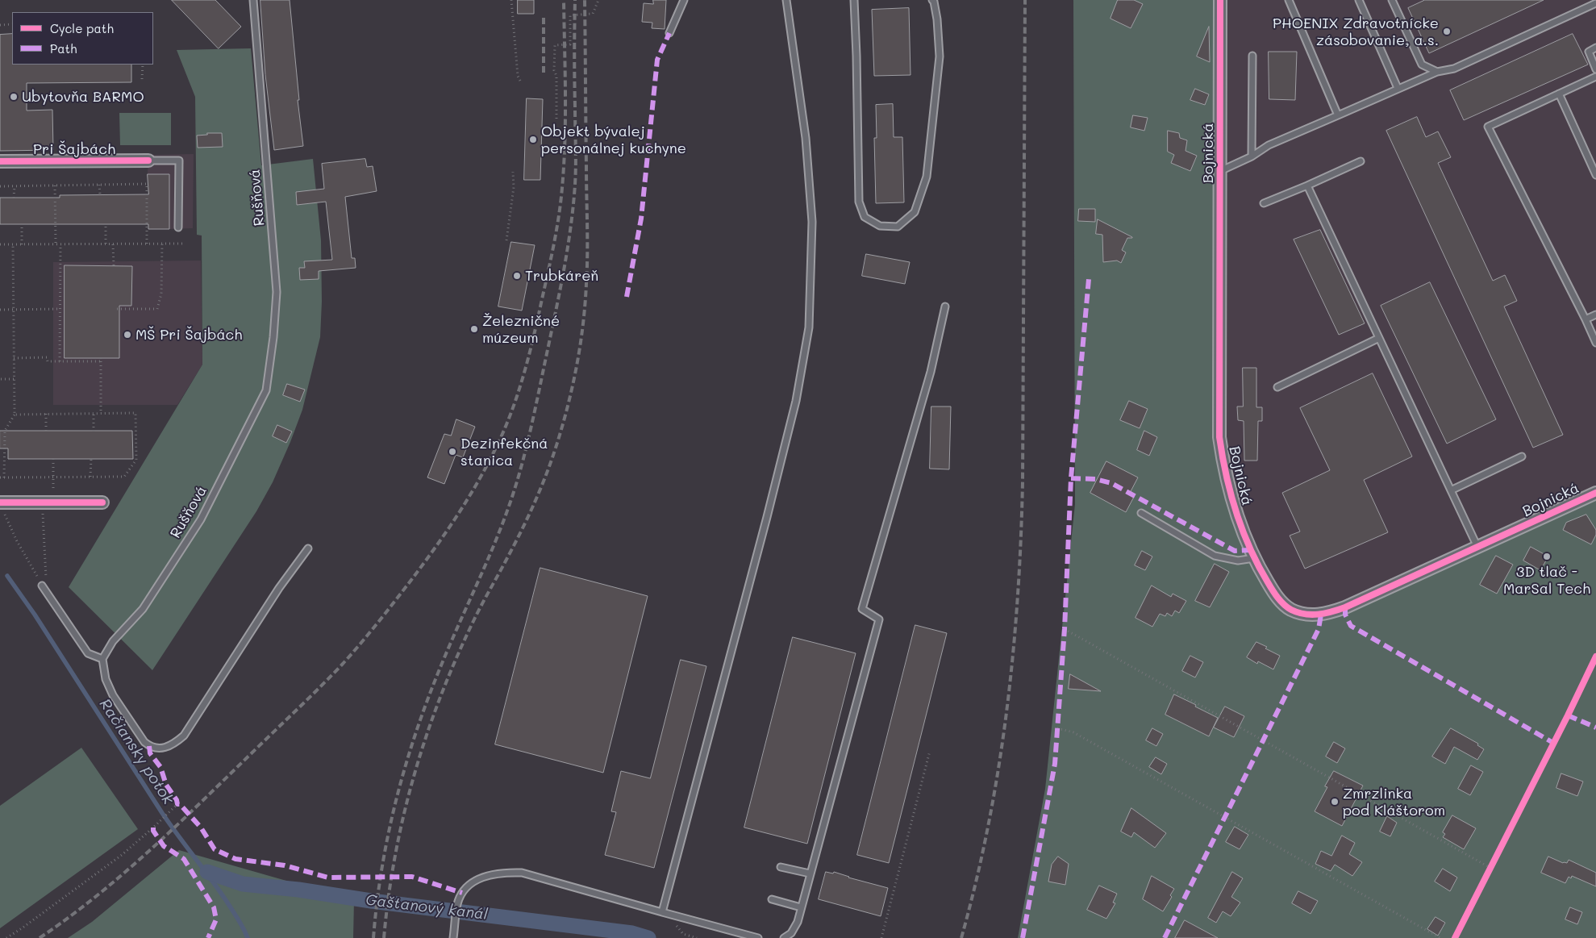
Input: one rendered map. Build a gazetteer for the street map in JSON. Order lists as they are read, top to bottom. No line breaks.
{"streets":{"street":["Pri Šajbách","Bojnická"],"lane":["Rušňová"]},"water":["Račiansky potok","Gaštanový kanál"],"places":["PHOENIX Zdravotnícke zásobovanie, a.s.","Ubytovňa BARMO","Objekt bývalej personálnej kuchyne","Trubkáreň","Železničné múzeum","MŠ Pri Šajbách","Dezinfekčná stanica","3D tlač - MarSal Tech","Zmrzlinka pod Kláštorom"],"legend":["Cycle path","Path"]}
